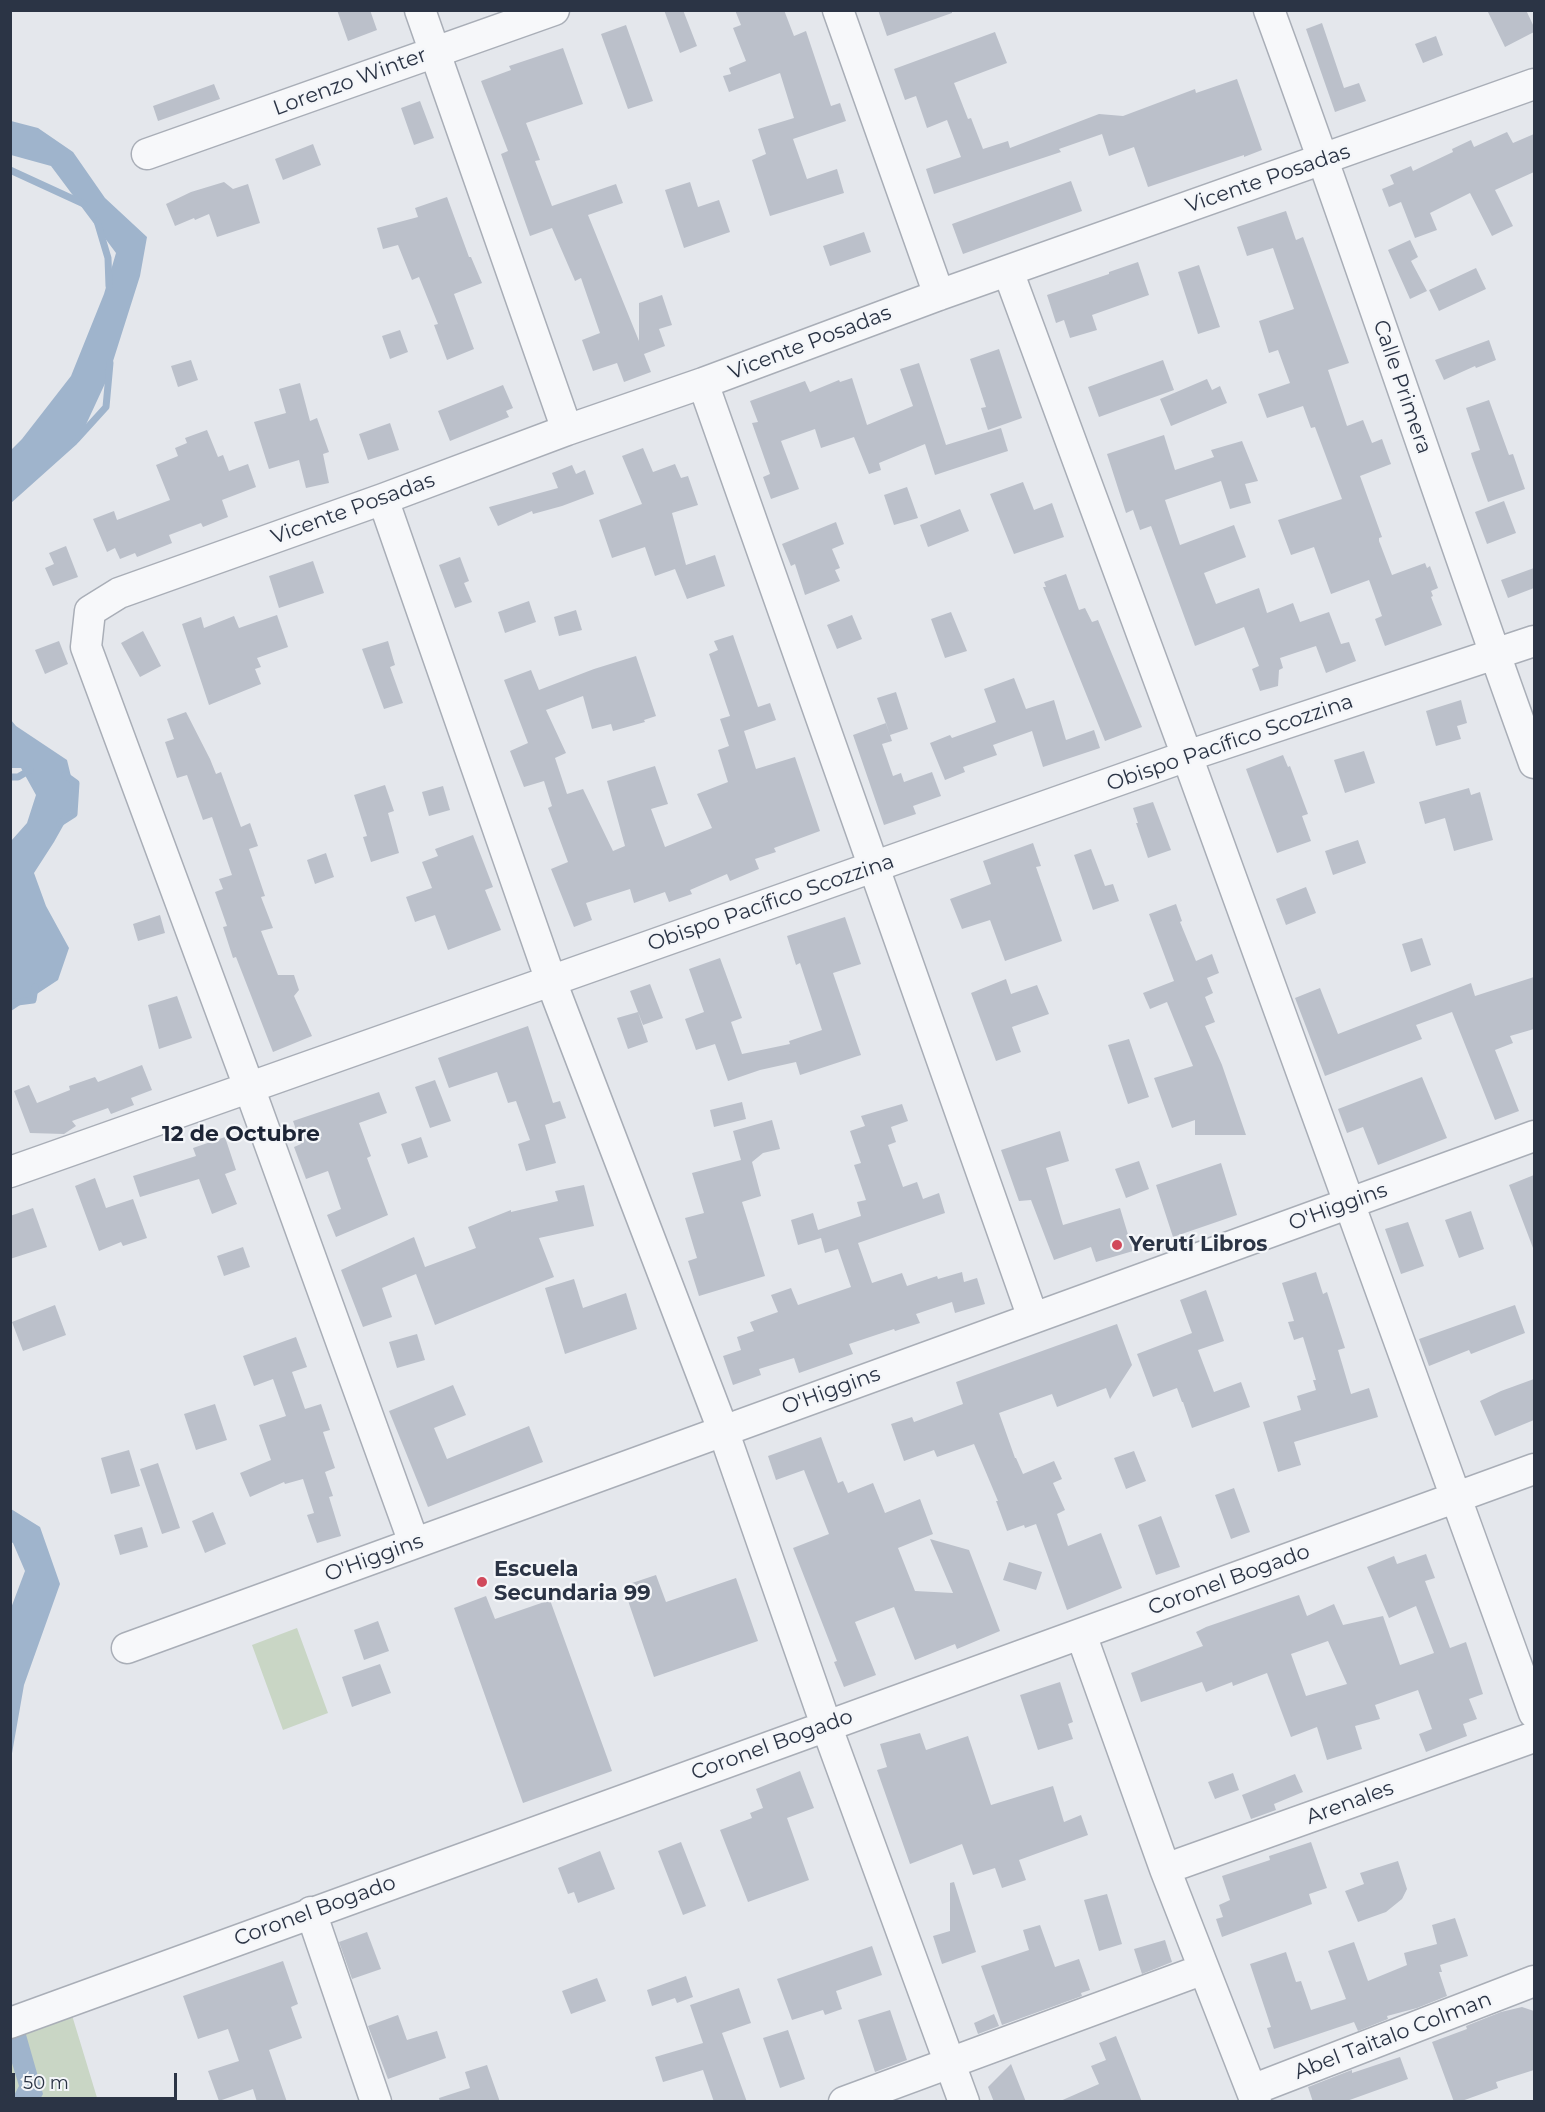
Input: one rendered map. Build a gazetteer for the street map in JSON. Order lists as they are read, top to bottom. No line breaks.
{"streets":{"street":["Lorenzo Winter","Vicente Posadas","Calle Primera","Obispo Pacífico Scozzina","O'Higgins","Coronel Bogado","Arenales","Abel Taitalo Colman"]},"crossings":[["Vicente Posadas","Calle Primera"],["Vicente Posadas","Obispo Pacífico Scozzina"],["Calle Primera","Obispo Pacífico Scozzina"]],"districts":["12 de Octubre"],"places":["Yerutí Libros","Escuela Secundaria 99"],"scale_bar":"50 m"}
